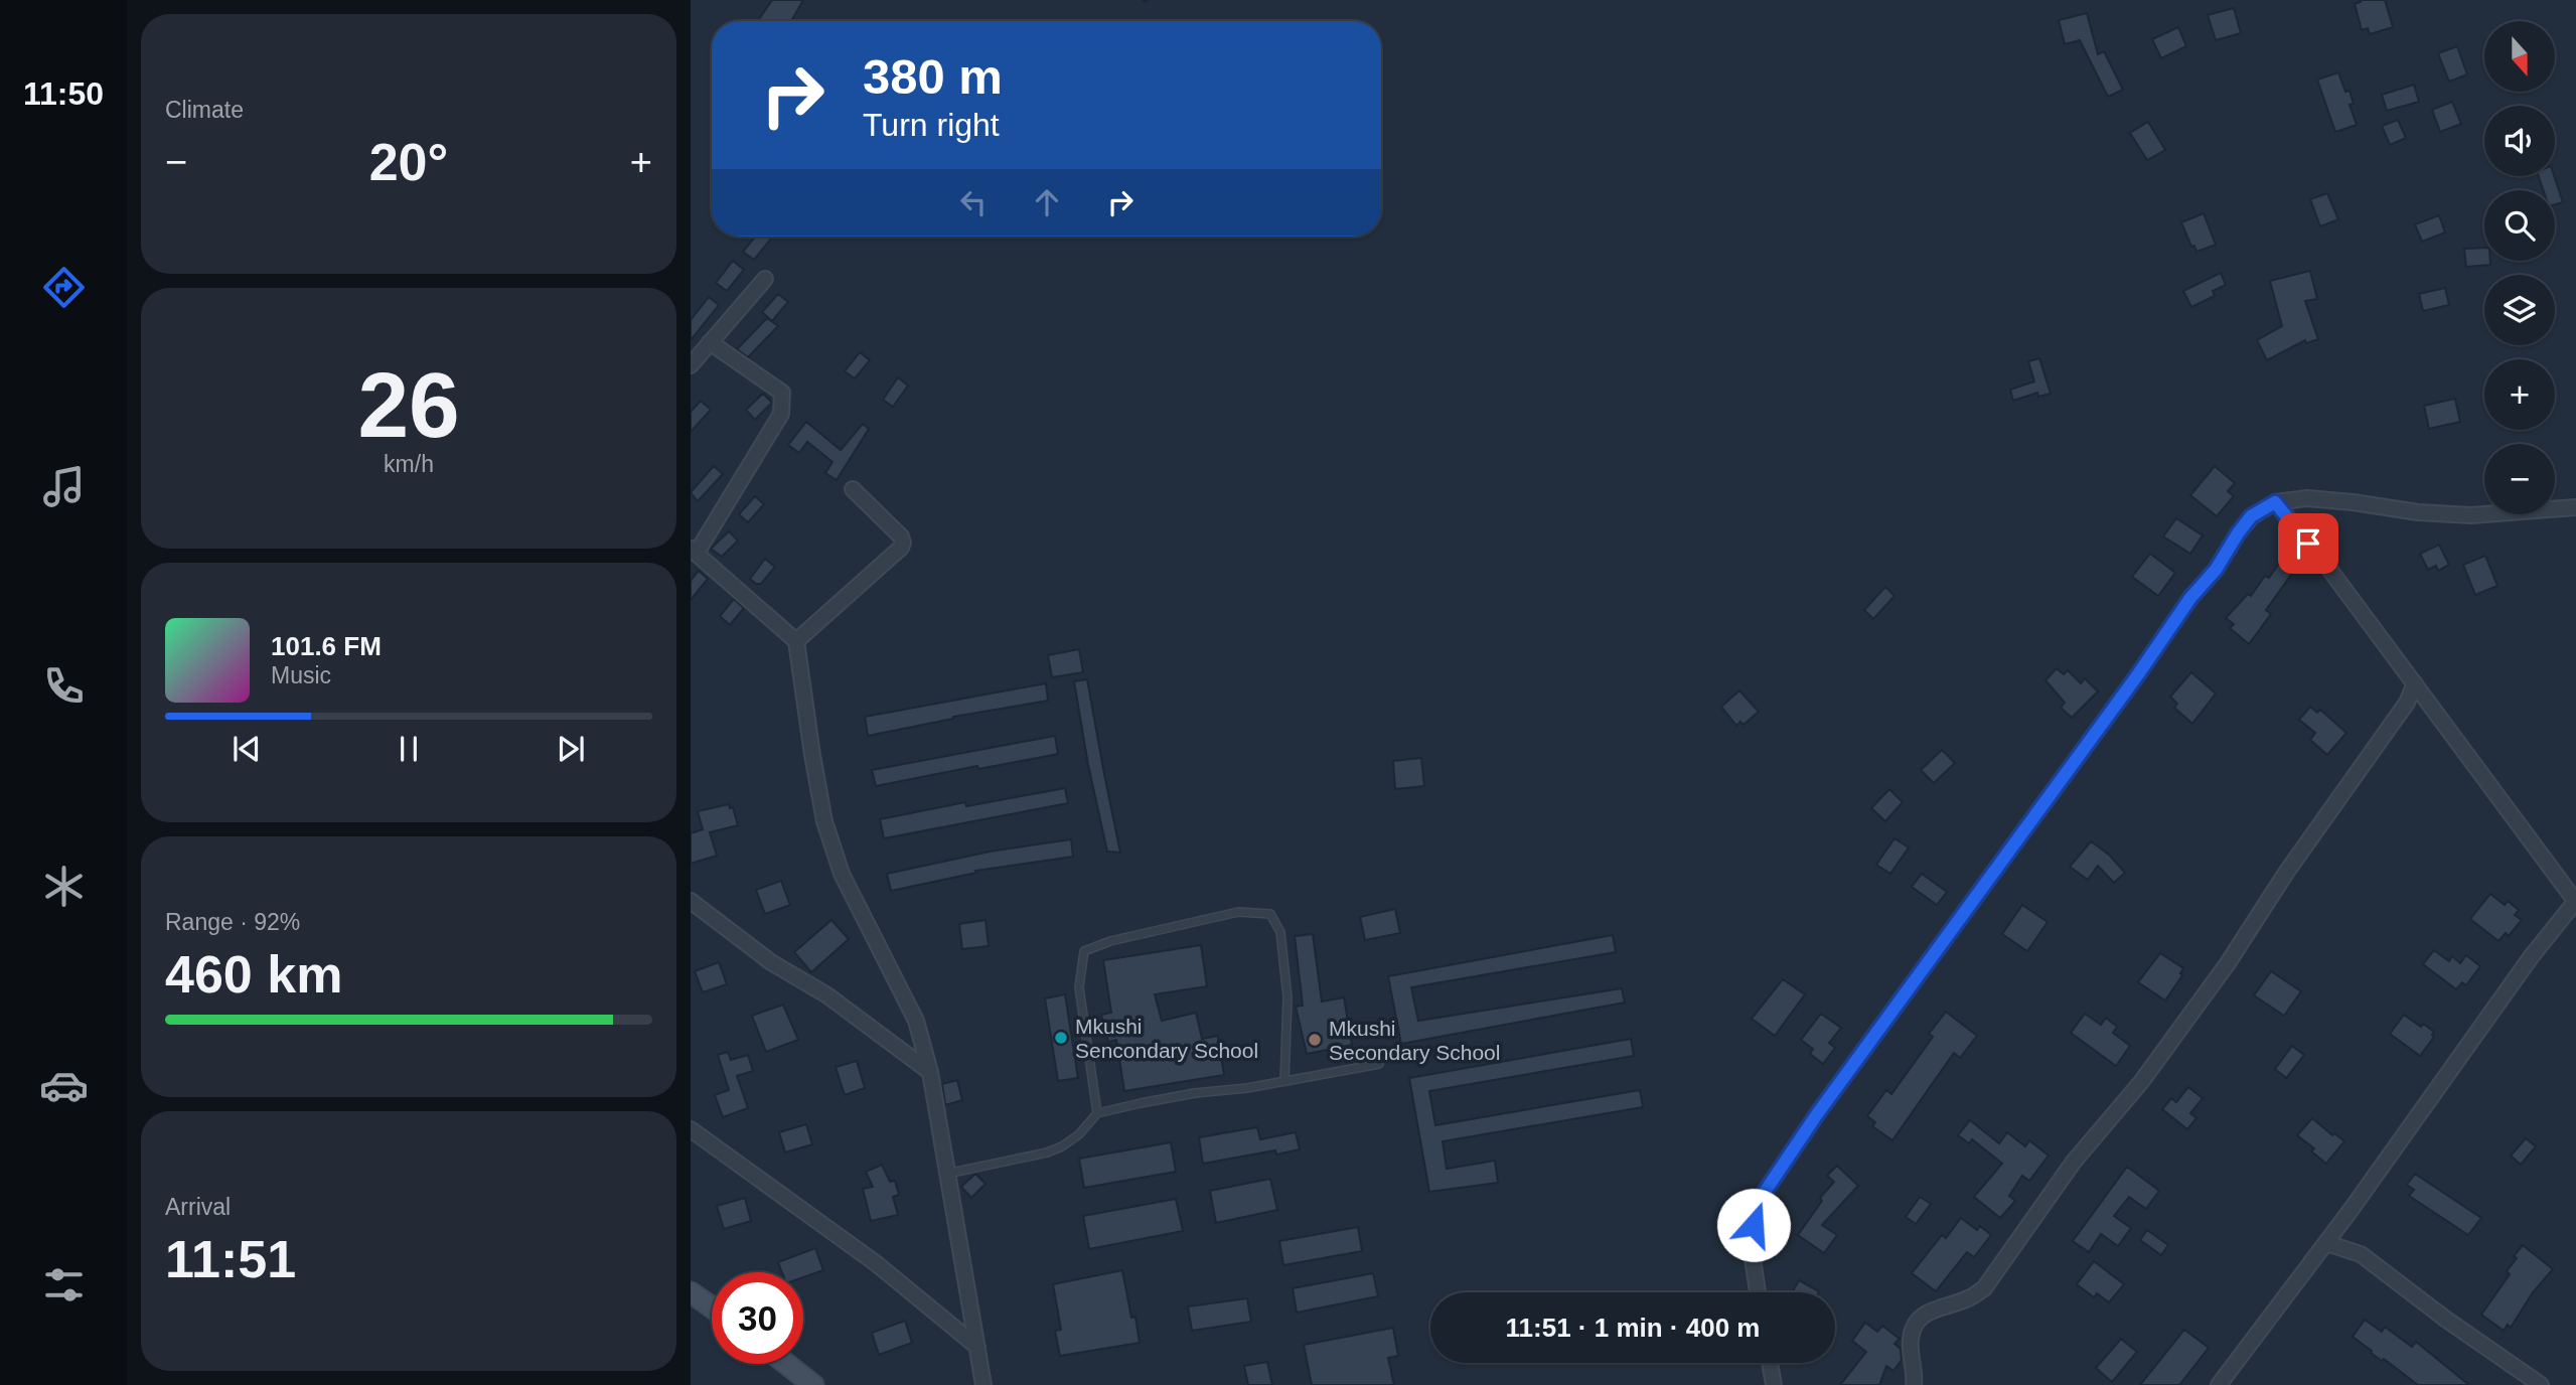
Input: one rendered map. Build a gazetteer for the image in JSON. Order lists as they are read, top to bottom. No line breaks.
{"places":["Mkushi Sencondary School","Mkushi Secondary School"],"north":"bottom","page":{"tabs":"11:50","tile":["Climate",["26","km/h"],["Range · 92%","460 km"],["Arrival","11:51"]],"map_buttons":["+","−"],"turn":["380 m","Turn right"],"heat":["−","20°","+"],"song":["101.6 FM","Music"],"limit":"30","trip":"11:51 · 1 min · 400 m"}}
